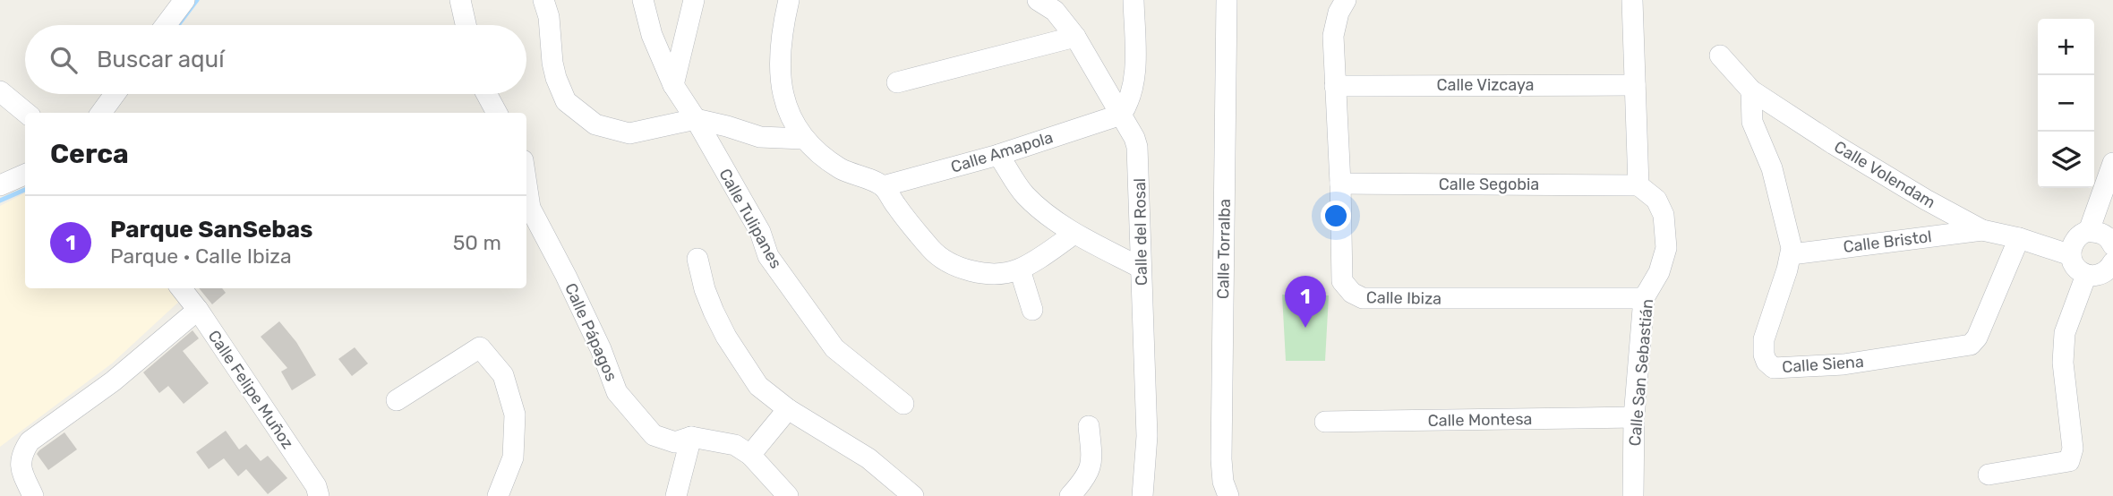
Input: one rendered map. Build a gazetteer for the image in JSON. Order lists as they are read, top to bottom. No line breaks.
{"streets":{"street":["Calle Vizcaya","Calle Amapola","Calle Volendam","Calle Segobia","Calle Tulipanes","Calle del Rosal","Calle Bristol","Calle Torralba","Calle Ibiza","Calle Pápagos","Calle Siena","Calle San Sebastián","Calle Felipe Muñoz","Calle Montesa"]},"crossings":[["Calle Vizcaya","Calle Ibiza"],["Calle Amapola","Calle del Rosal"],["Calle Volendam","Calle Bristol"],["Calle Volendam","Calle Siena"],["Calle Segobia","Calle Ibiza"],["Calle Segobia","Calle San Sebastián"],["Calle Bristol","Calle Siena"],["Calle Ibiza","Calle San Sebastián"],["Calle San Sebastián","Calle Montesa"]],"page":{"map_buttons":["+","−"],"search":"Buscar aquí","heading":"Cerca","list":[{"mark":"1","name":"Parque SanSebas","note":"Parque · Calle Ibiza","value":"50 m"}],"pins":"1"}}
